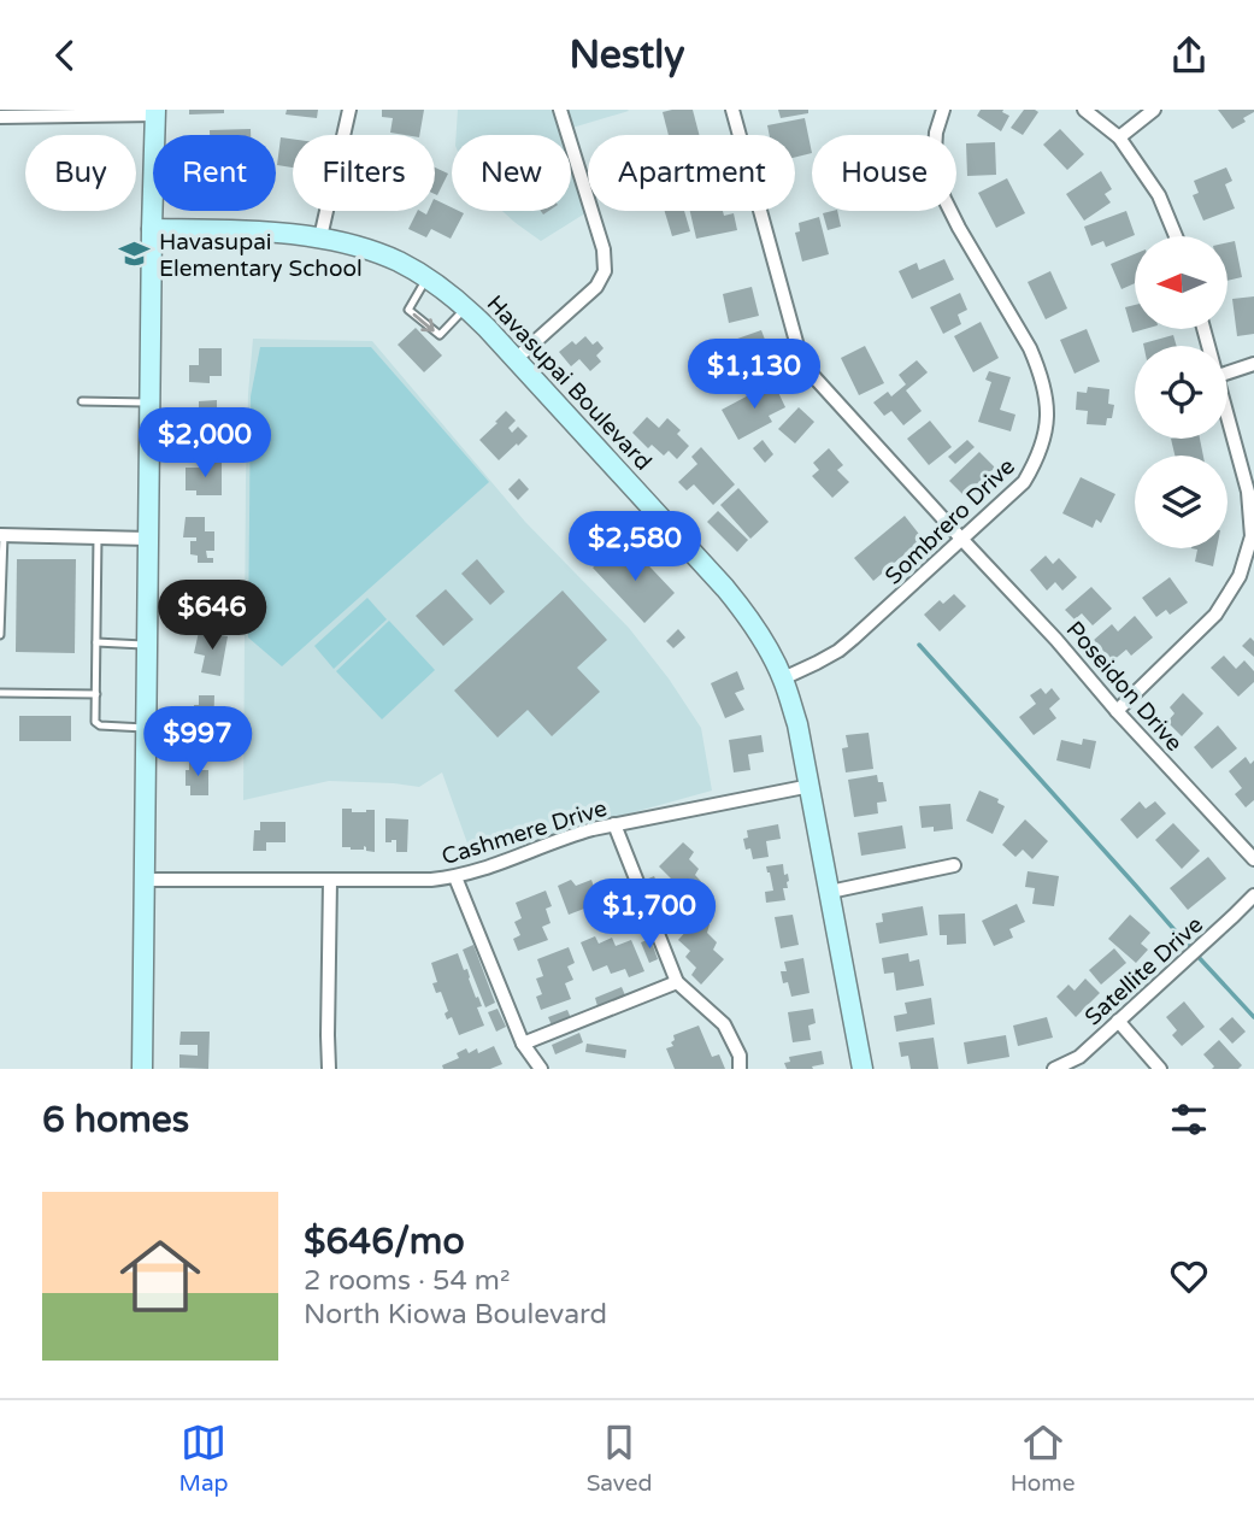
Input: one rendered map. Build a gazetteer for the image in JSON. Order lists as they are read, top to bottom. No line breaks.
{"streets":{"street":["Havasupai Boulevard","Sombrero Drive","Poseidon Drive","Cashmere Drive","Satellite Drive"]},"crossings":[["Havasupai Boulevard","Sombrero Drive"],["Havasupai Boulevard","Cashmere Drive"],["Sombrero Drive","Poseidon Drive"]],"places":{"school or university":["Havasupai Elementary School"]},"north":"left","page":{"header":"Nestly","chip":["Buy","Rent","Filters","New","Apartment","House"],"price":["$1,130","$2,000","$2,580","$646","$997","$1,700"],"heading":"6 homes","list":[{"name":"$646/mo","note":"2 rooms · 54 m² · North Kiowa Boulevard"}],"tabs":["Map","Saved","Home"]}}
